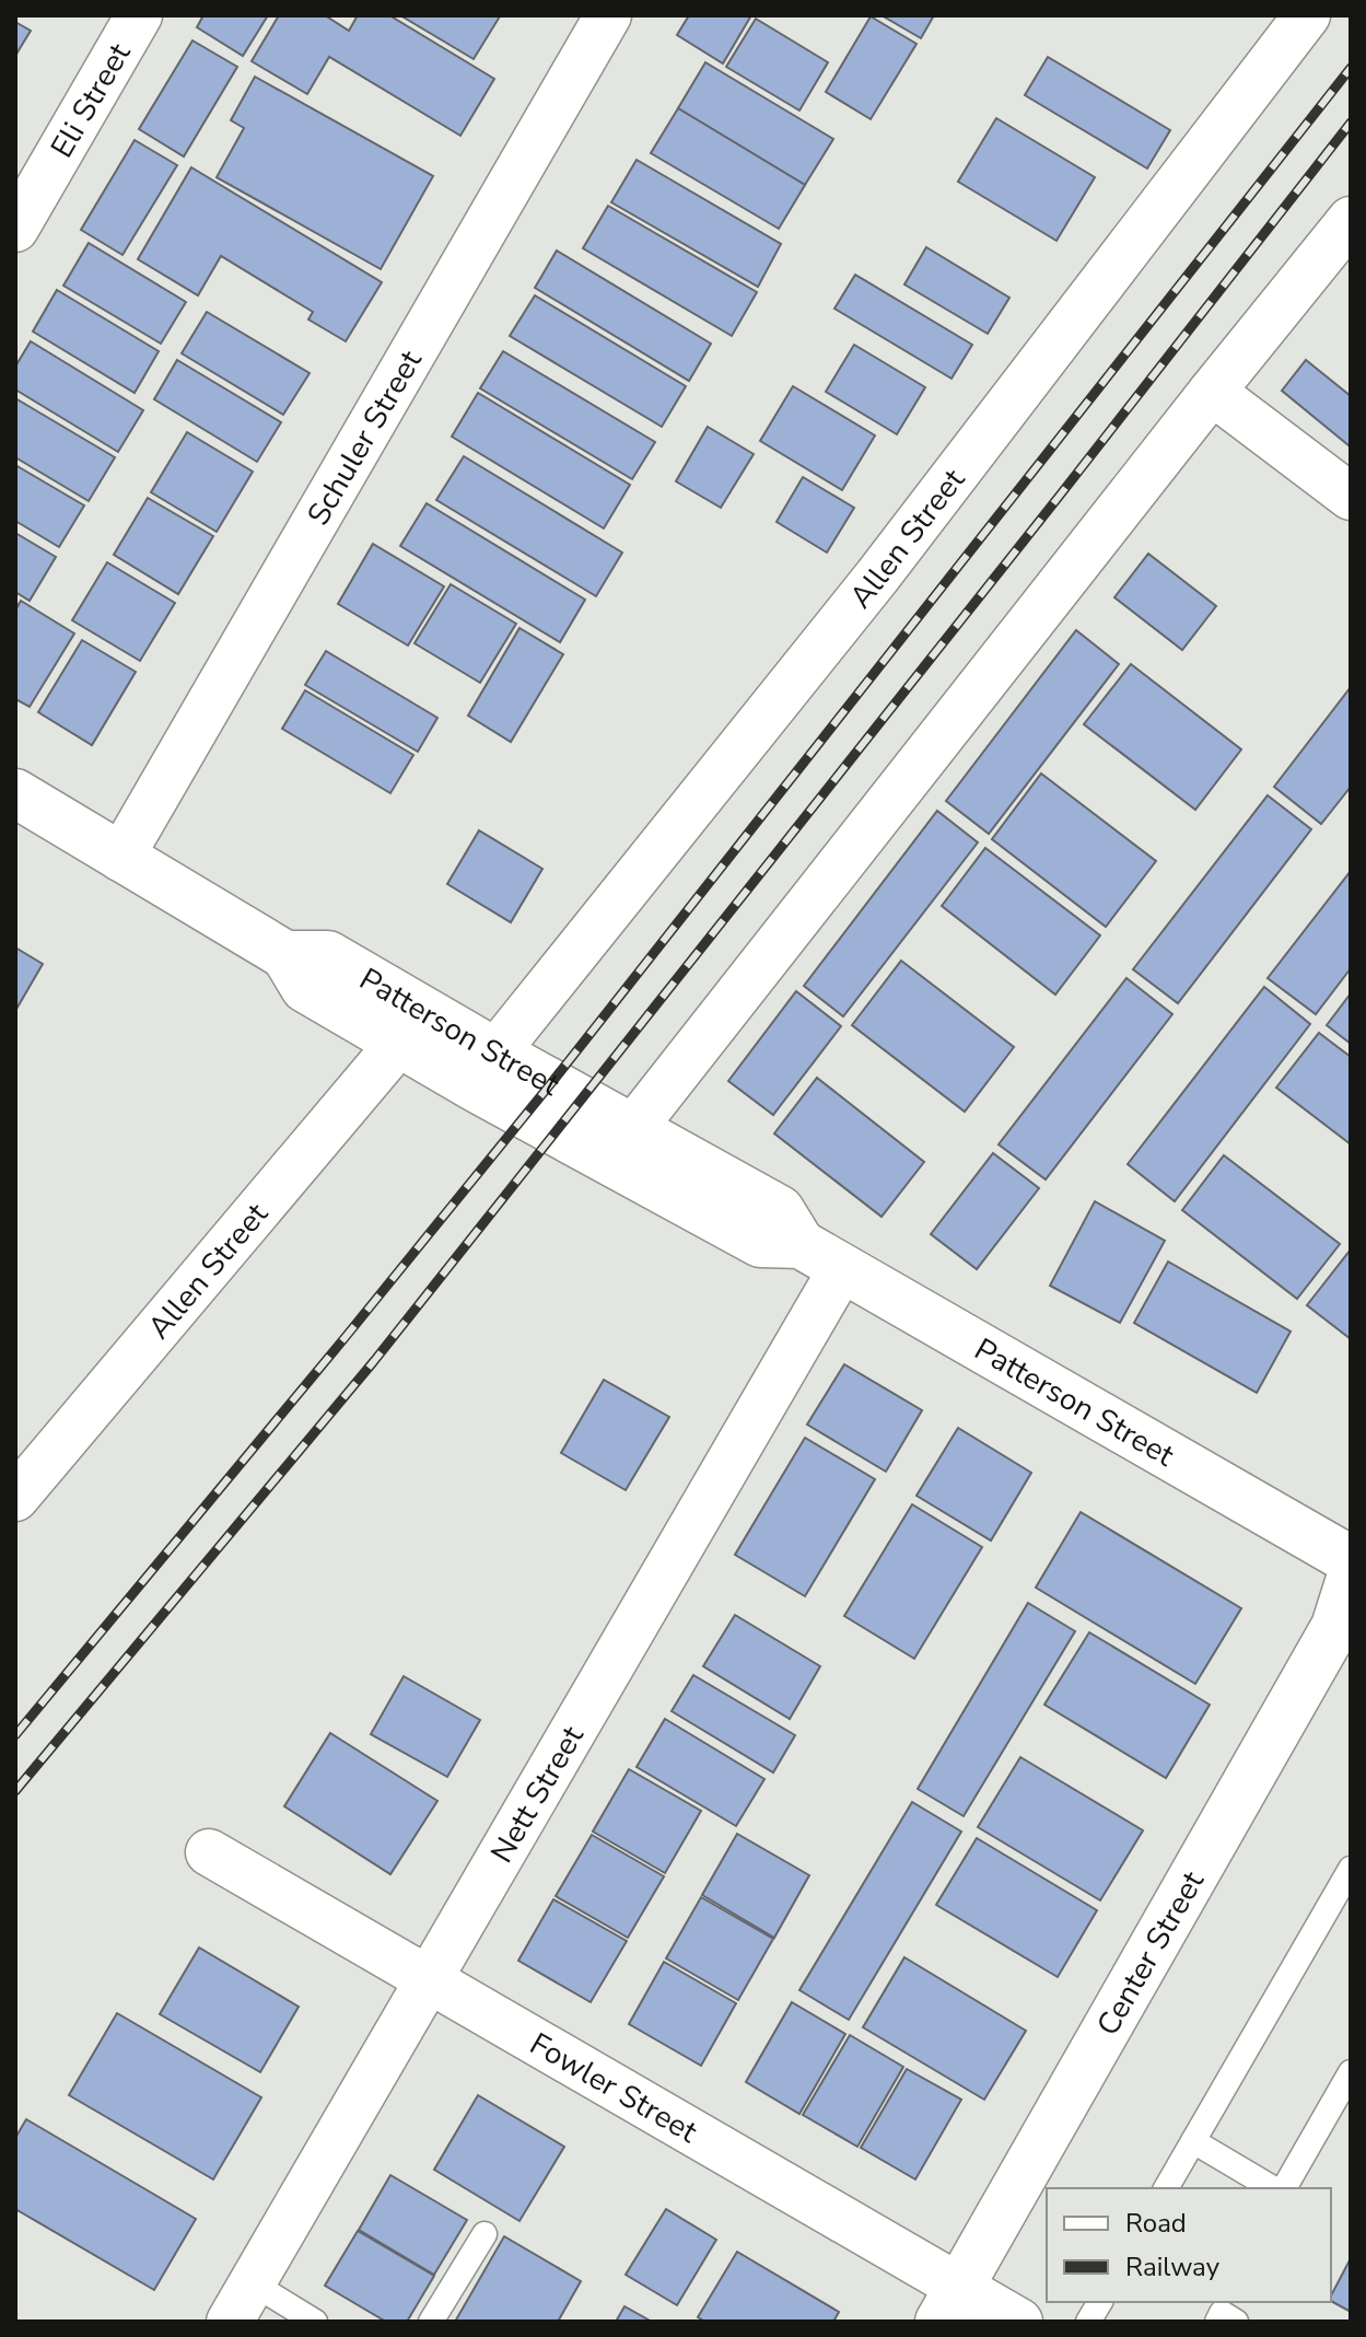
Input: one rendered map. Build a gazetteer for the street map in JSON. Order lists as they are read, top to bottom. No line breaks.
{"streets":{"street":["Eli Street","Schuler Street","Allen Street","Patterson Street","Nett Street","Center Street","Fowler Street"]},"crossings":[["Schuler Street","Patterson Street"],["Allen Street","Patterson Street"],["Patterson Street","Nett Street"],["Nett Street","Fowler Street"],["Center Street","Fowler Street"]],"legend":["Road","Railway"]}
